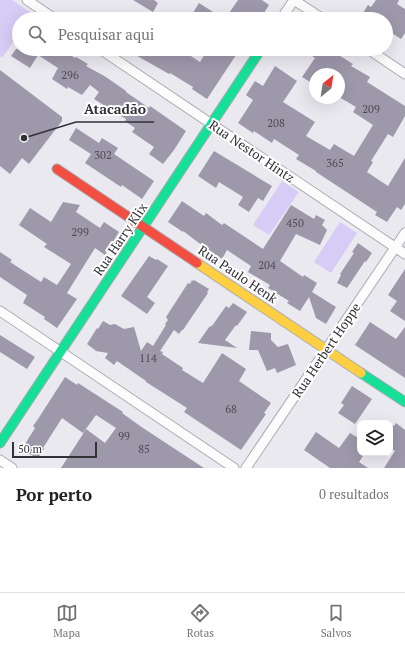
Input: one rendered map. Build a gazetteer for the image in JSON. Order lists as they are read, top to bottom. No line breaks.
{"streets":{"street":["Rua Nestor Hintz","Rua Harry Klix","Rua Paulo Henk","Rua Herbert Hoppe"]},"crossings":[["Rua Nestor Hintz","Rua Harry Klix"],["Rua Nestor Hintz","Rua Herbert Hoppe"],["Rua Harry Klix","Rua Paulo Henk"],["Rua Paulo Henk","Rua Herbert Hoppe"]],"places":["Atacadão"],"house_numbers":["296","209","208","302","365","450","299","204","114","68","99","85"],"scale_bar":"50 m","north":"top right","page":{"search":"Pesquisar aqui","scale":"50 m","heading":["Por perto","0 resultados"],"nav":["Mapa","Rotas","Salvos"]}}
